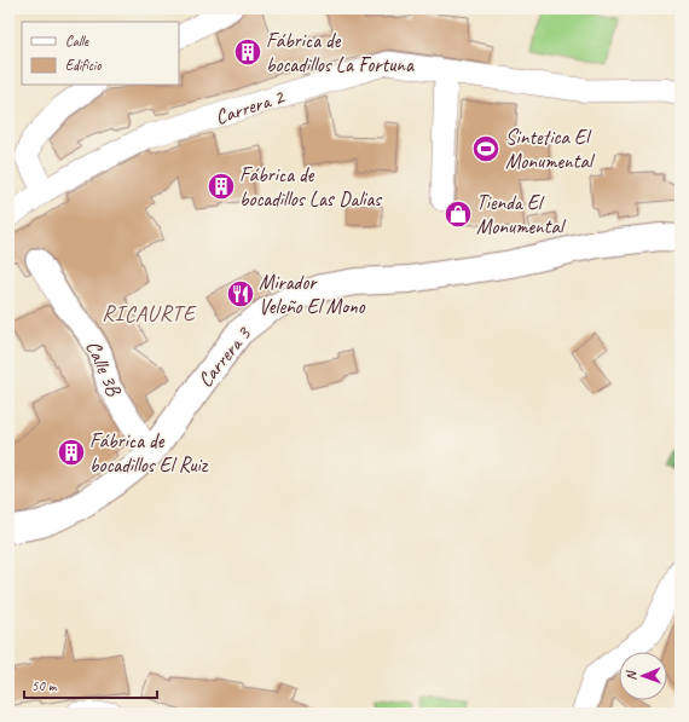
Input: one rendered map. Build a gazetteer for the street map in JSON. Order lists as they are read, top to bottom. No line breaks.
{"streets":{"main road":["Carrera 3"],"street":["Carrera 2","Calle 3B"]},"crossings":[["Carrera 3","Calle 3B"]],"districts":["RICAURTE"],"places":{"building":["Fábrica de bocadillos La Fortuna","Fábrica de bocadillos Las Dalias","Fábrica de bocadillos El Ruiz"],"sports":["Sintetica El Monumental"],"shop":["Tienda El Monumental"],"restaurant":["Mirador Veleño El Mono"]},"legend":["Calle","Edificio"],"scale_bar":"50 m","north":"left"}
